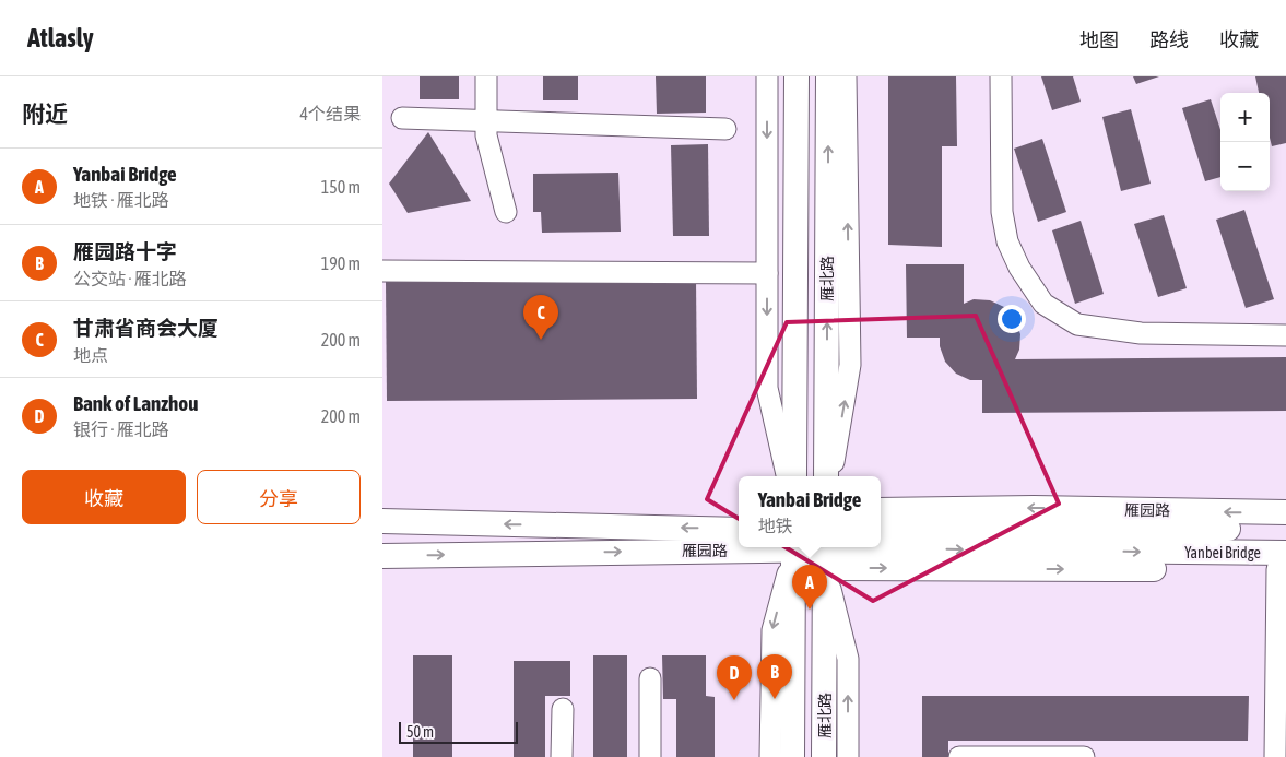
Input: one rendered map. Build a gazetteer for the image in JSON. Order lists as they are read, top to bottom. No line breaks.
{"streets":{"main road":["雁北路","雁园路","Yanbei Bridge"]},"crossings":[["雁北路","雁园路"],["雁园路","Yanbei Bridge"]],"scale_bar":"50 m","page":{"header":"Atlasly","nav":["地图","路线","收藏"],"heading":["附近","4个结果"],"map_buttons":["+","−"],"list":[{"mark":"A","name":"Yanbai Bridge","note":"地铁 · 雁北路","value":"150 m"},{"mark":"B","name":"雁园路十字","note":"公交站 · 雁北路","value":"190 m"},{"mark":"C","name":"甘肃省商会大厦","note":"地点","value":"200 m"},{"mark":"D","name":"Bank of Lanzhou","note":"银行 · 雁北路","value":"200 m"}],"pins":["C","A","B","D"],"buttons":["收藏","分享"],"popup":["Yanbai Bridge","地铁"],"scale":"50 m"}}
